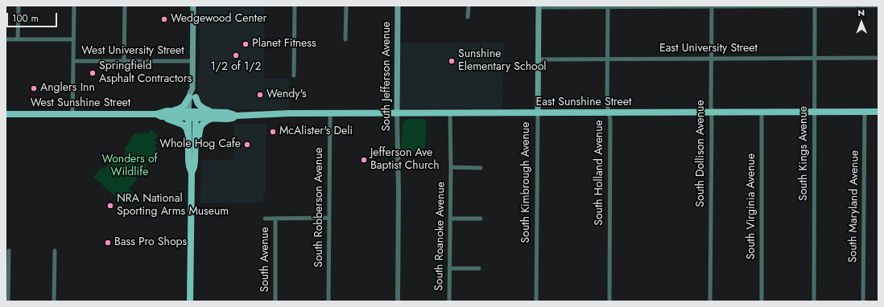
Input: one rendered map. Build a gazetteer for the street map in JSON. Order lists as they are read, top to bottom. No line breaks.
{"streets":{"main road":["South Jefferson Avenue","East Sunshine Street","West Sunshine Street","South Kimbrough Avenue"],"street":["East University Street","West University Street","South Dollison Avenue","South Kings Avenue","South Holland Avenue","South Virginia Avenue","South Maryland Avenue","South Robberson Avenue","South Roanoke Avenue","South Avenue"]},"crossings":[["East University Street","South Dollison Avenue"],["East University Street","South Kings Avenue"],["East University Street","South Holland Avenue"],["East University Street","South Kimbrough Avenue"],["South Jefferson Avenue","East Sunshine Street"],["East Sunshine Street","West Sunshine Street"],["East Sunshine Street","South Dollison Avenue"],["East Sunshine Street","South Kings Avenue"],["East Sunshine Street","South Holland Avenue"],["East Sunshine Street","South Kimbrough Avenue"],["East Sunshine Street","South Virginia Avenue"],["East Sunshine Street","South Maryland Avenue"],["East Sunshine Street","South Robberson Avenue"],["East Sunshine Street","South Roanoke Avenue"]],"parks":["Wonders of Wildlife"],"places":["Wedgewood Center","Planet Fitness","1/2 of 1/2","Sunshine Elementary School","Springfield Asphalt Contractors","Anglers Inn","Wendy's","McAlister's Deli","Whole Hog Cafe","Jefferson Ave Baptist Church","NRA National Sporting Arms Museum","Bass Pro Shops"],"scale_bar":"100 m","north":"top"}
